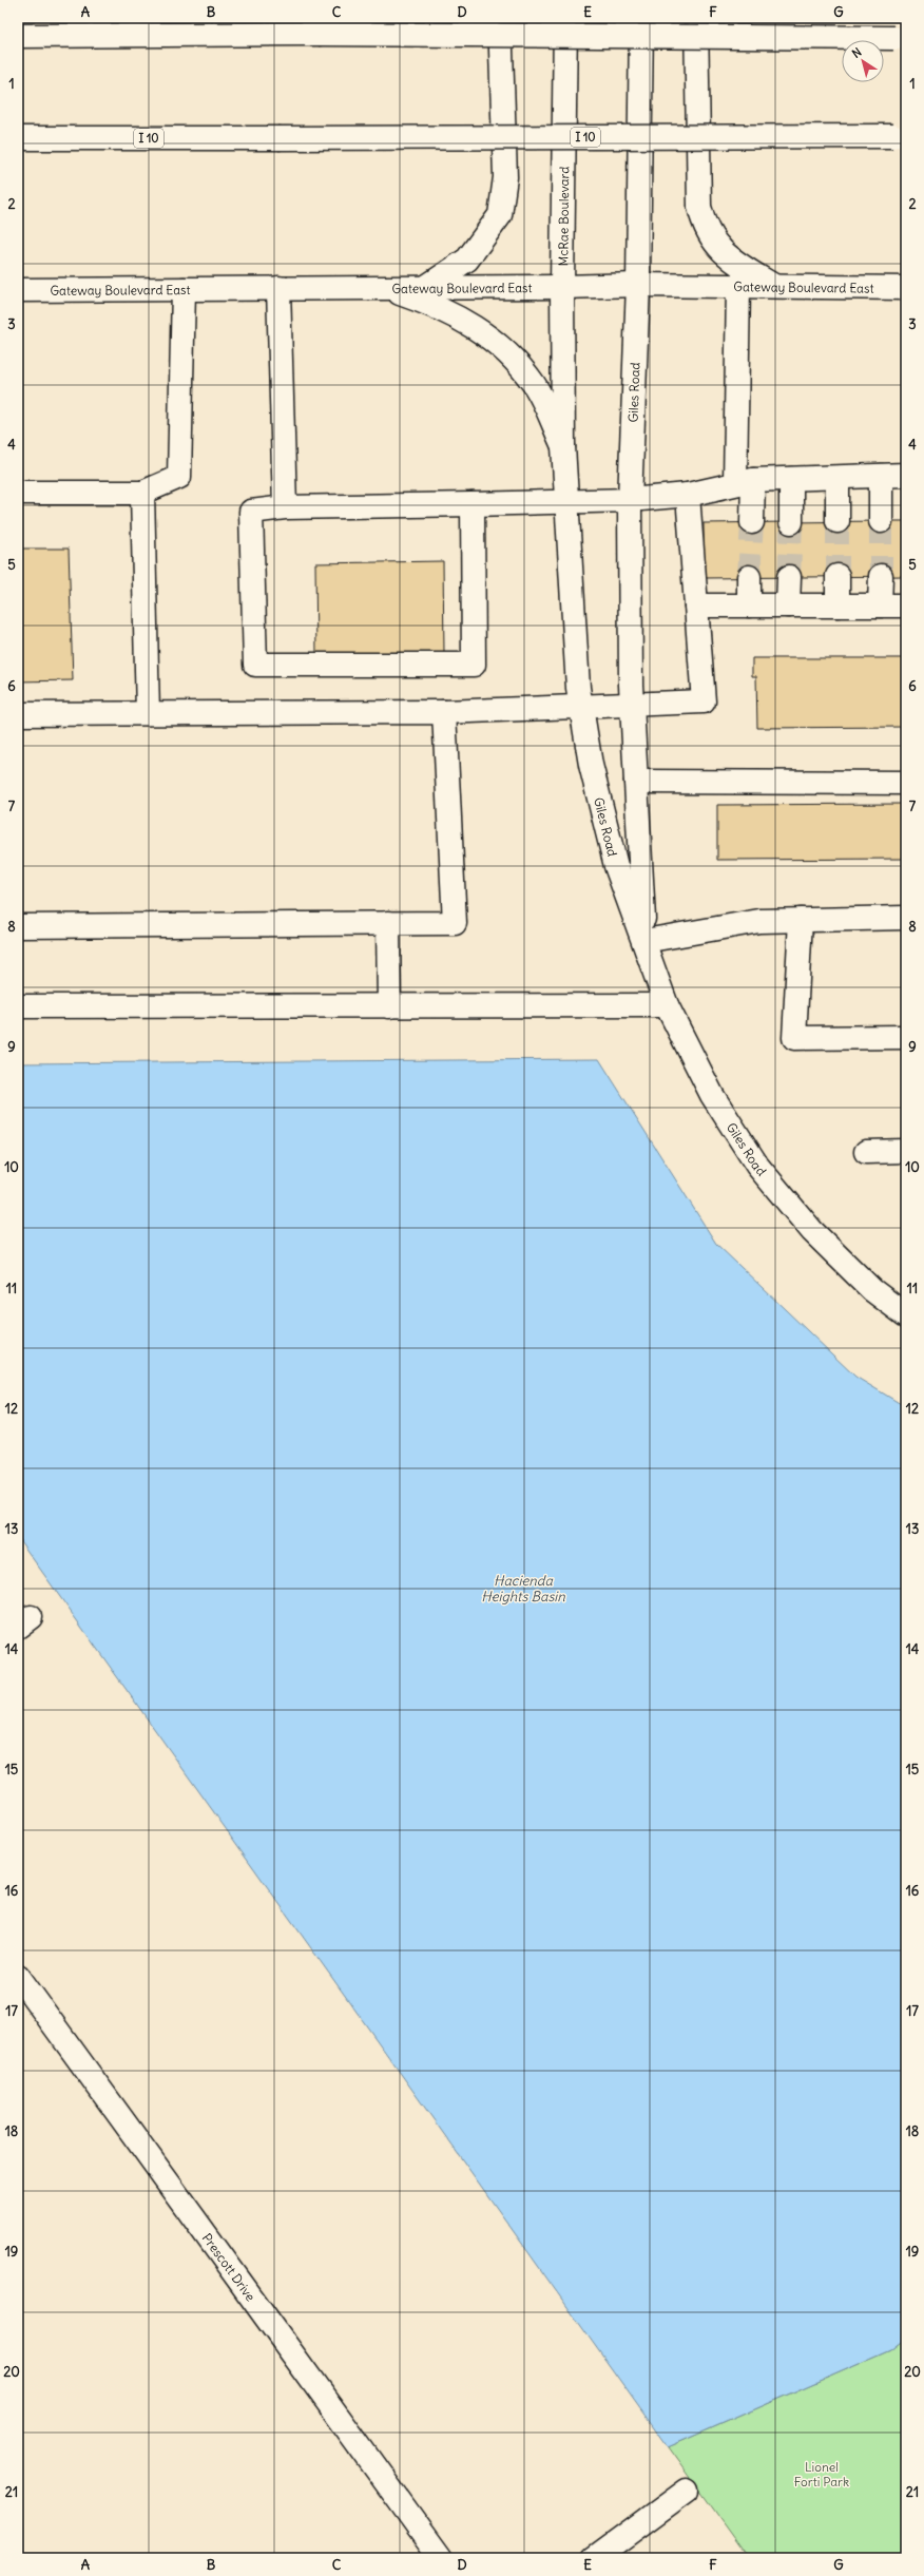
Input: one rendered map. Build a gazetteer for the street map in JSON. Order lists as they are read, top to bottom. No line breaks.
{"streets":{"main road":["I 10","McRae Boulevard","Gateway Boulevard East","Giles Road","Prescott Drive"]},"crossings":[["McRae Boulevard","Gateway Boulevard East"],["McRae Boulevard","Giles Road"],["Gateway Boulevard East","Giles Road"]],"water":["Hacienda Heights Basin"],"parks":["Lionel Forti Park"],"north":"top left","grid":{"columns":["A","B","C","D","E","F","G"],"rows":["1","2","3","4","5","6","7","8","9","10","11","12","13","14","15","16","17","18","19","20","21"]}}
